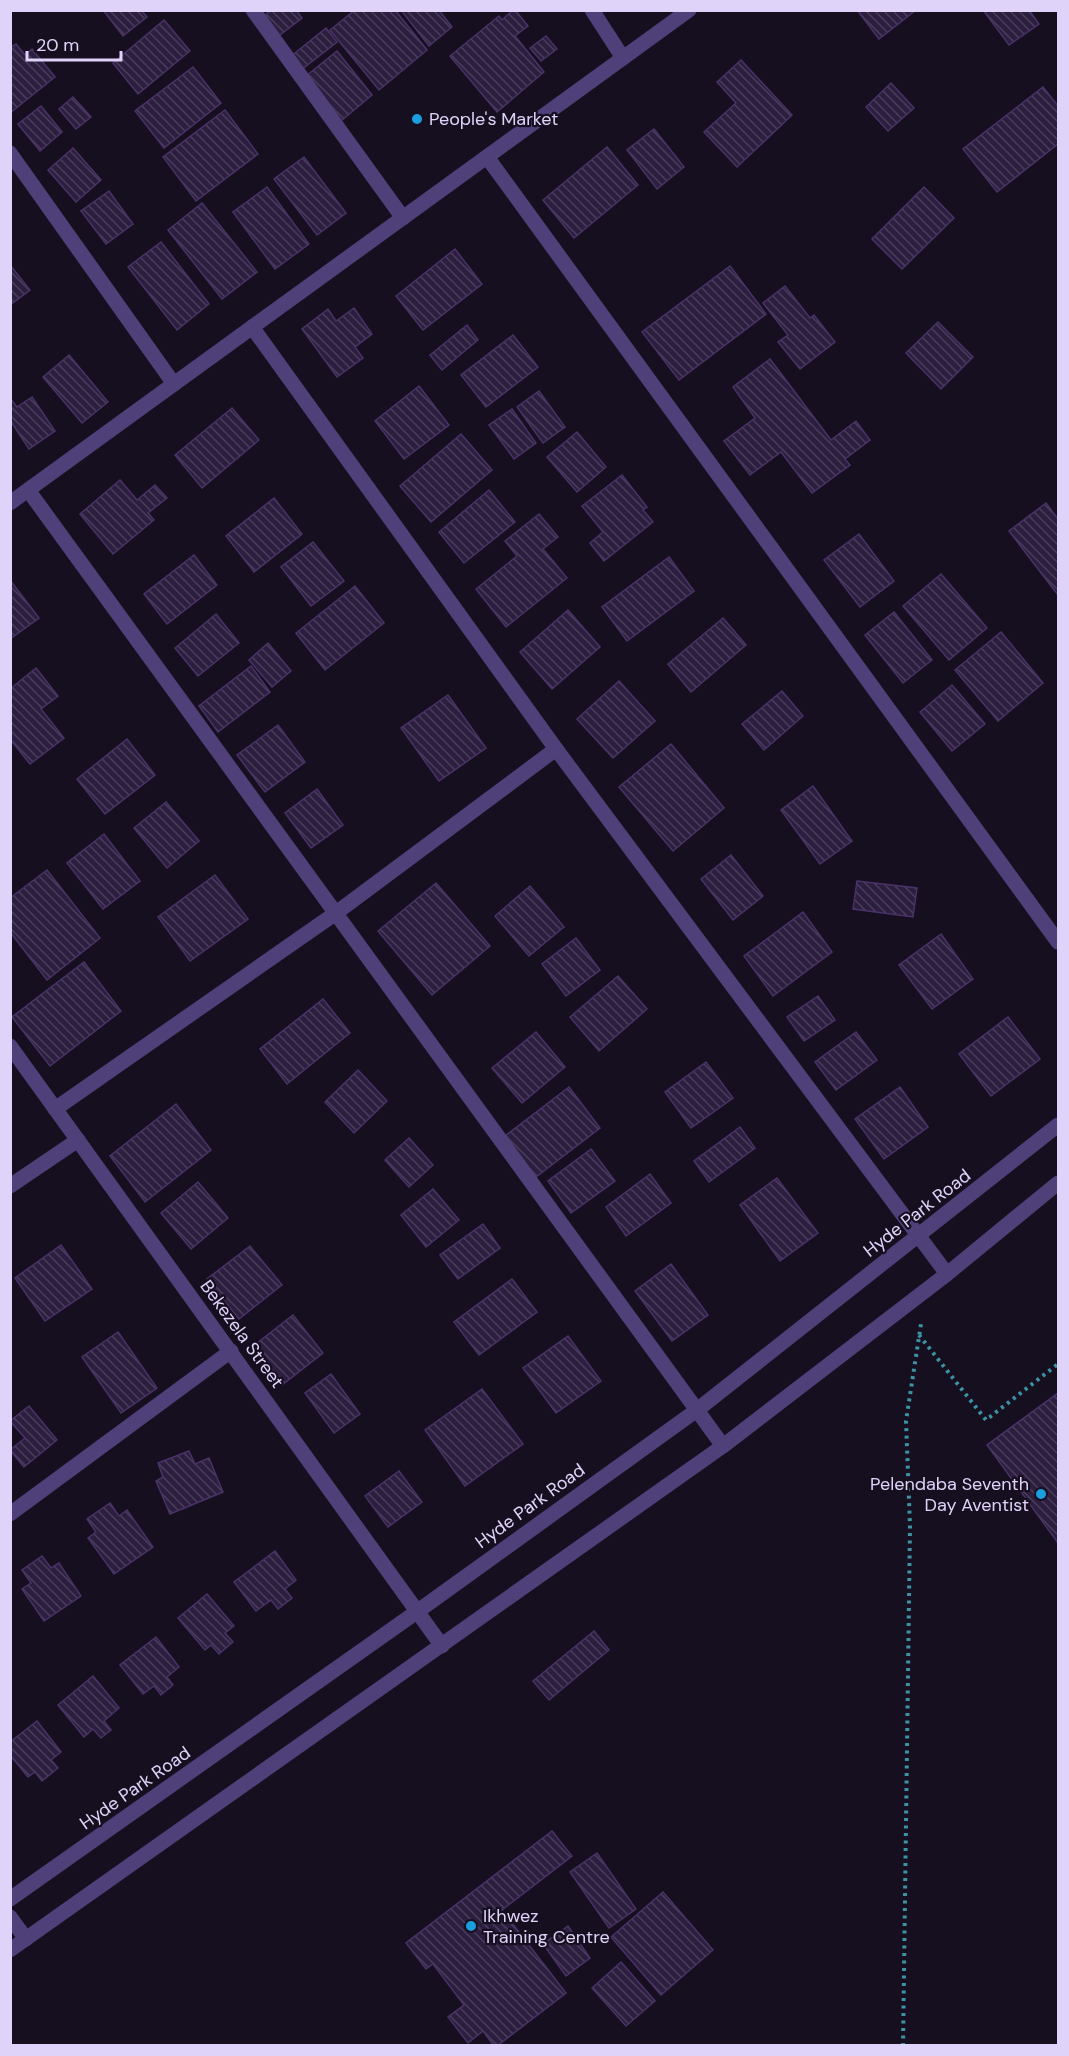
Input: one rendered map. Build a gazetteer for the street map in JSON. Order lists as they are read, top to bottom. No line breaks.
{"streets":{"street":["Hyde Park Road","Bekezela Street"]},"crossings":[["Hyde Park Road","Bekezela Street"]],"places":["People's Market","Pelendaba Seventh Day Aventist","Ikhwez Training Centre"],"scale_bar":"20 m"}
